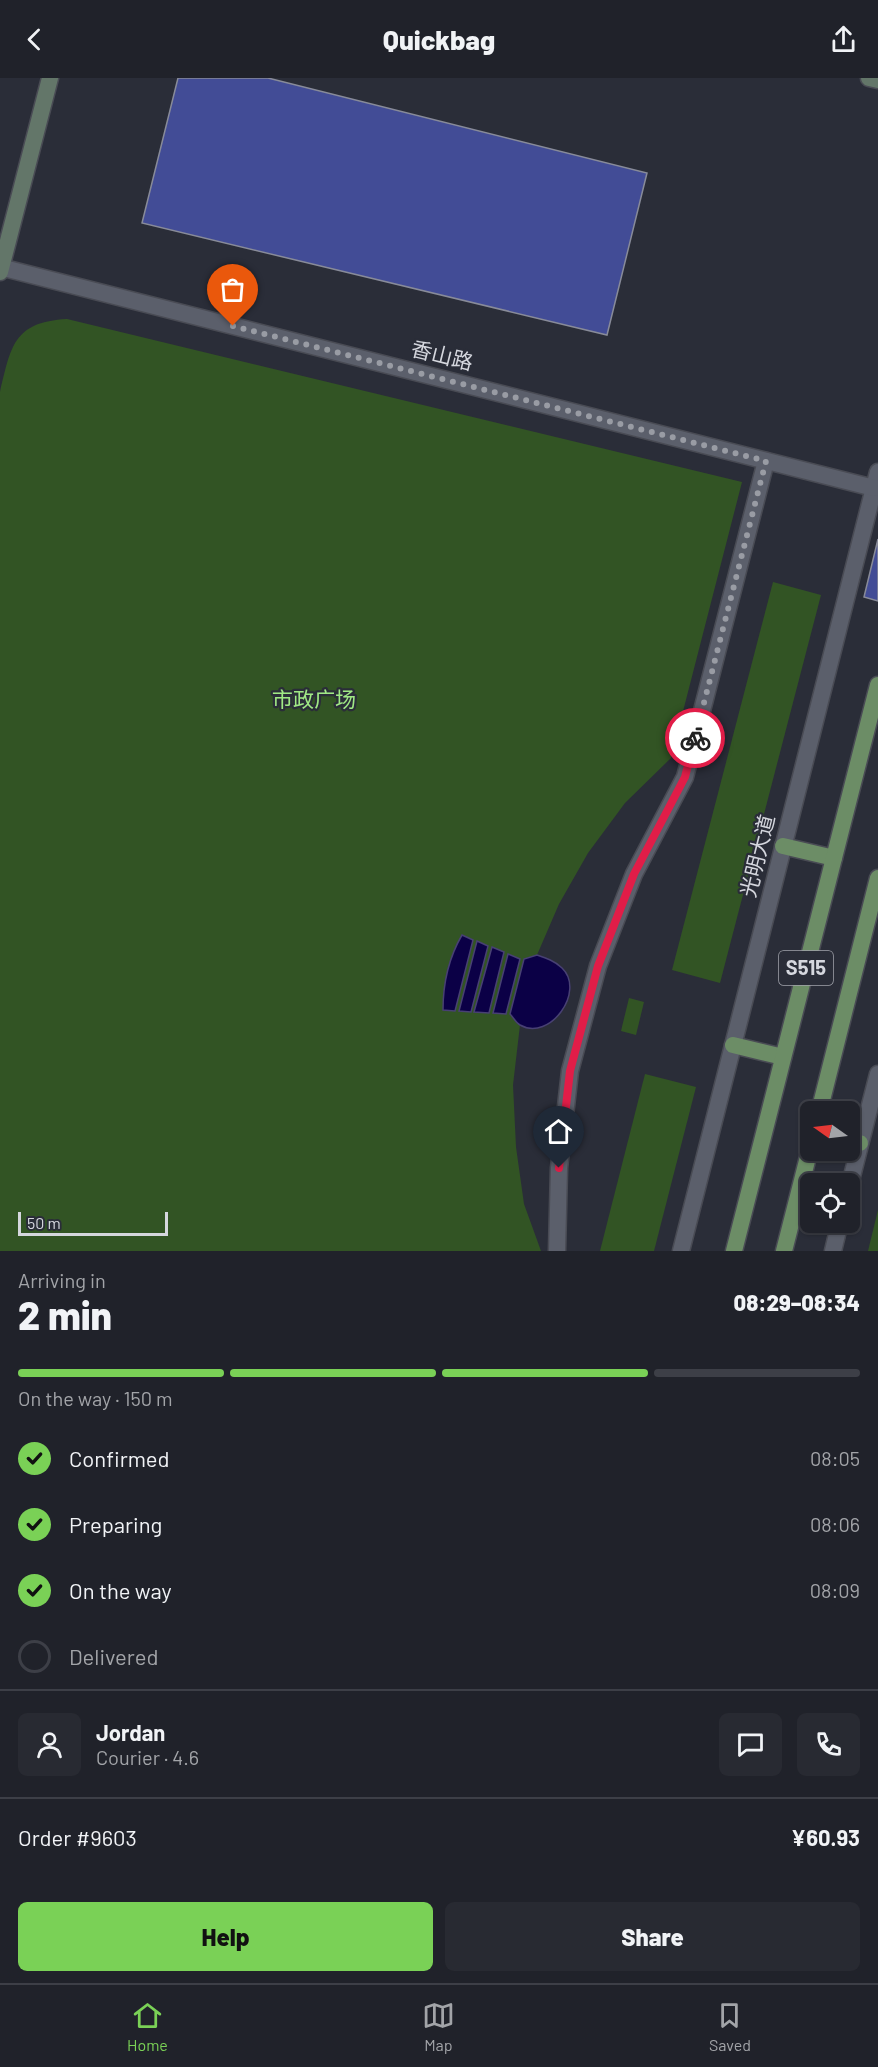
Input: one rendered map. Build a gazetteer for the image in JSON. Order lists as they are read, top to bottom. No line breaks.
{"streets":{"main road":["S515"],"street":["香山路","光明大道"]},"crossings":[["香山路","光明大道"]],"parks":["市政广场"],"scale_bar":"50 m","north":"left","page":{"header":"Quickbag","scale":"50 m","heading":["2 min","Arriving in","08:29–08:34"],"panel":["Jordan","Courier · 4.6","Order #9603","¥60.93"],"bar":"On the way · 150 m","list":[["Confirmed","08:05"],["Preparing","08:06"],["On the way","08:09"],"Delivered"],"buttons":["Help","Share"],"tabs":["Home","Map","Saved"]}}
